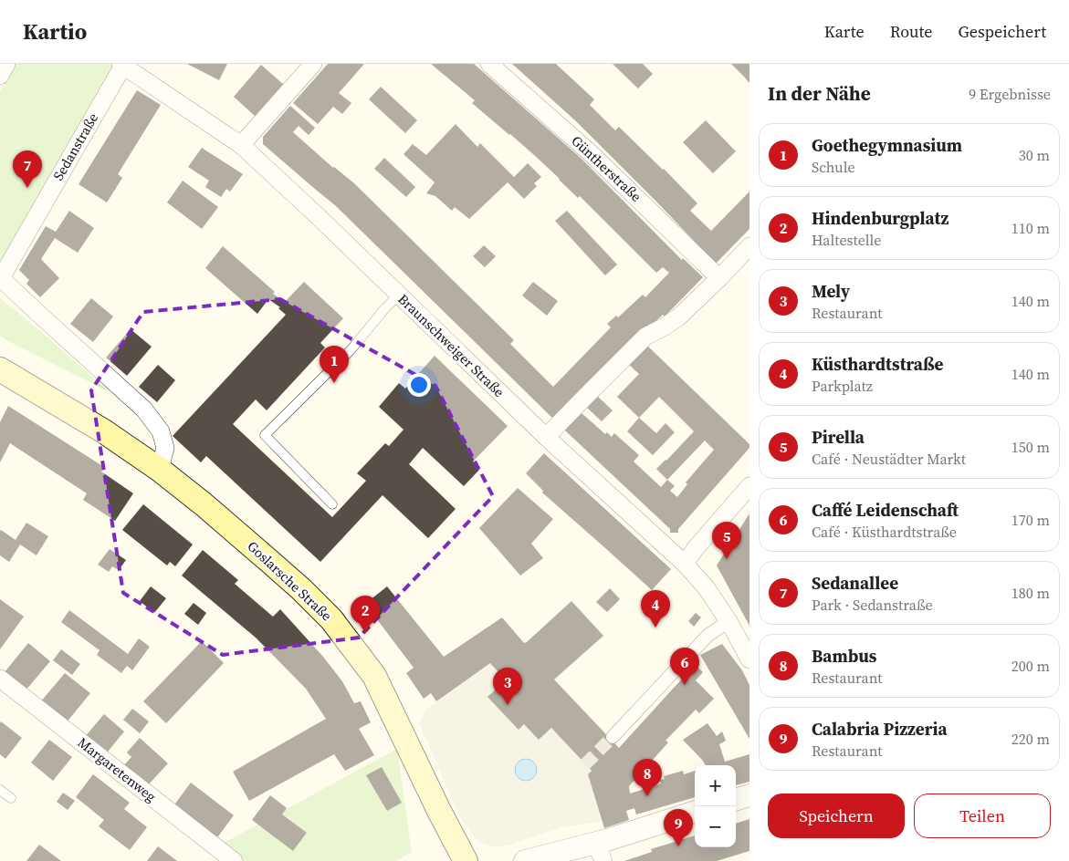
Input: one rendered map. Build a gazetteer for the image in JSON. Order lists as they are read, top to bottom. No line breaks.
{"streets":{"main road":["Goslarsche Straße"],"street":["Sedanstraße","Güntherstraße","Braunschweiger Straße","Margaretenweg"]},"crossings":[["Sedanstraße","Braunschweiger Straße"]],"page":{"header":"Kartio","nav":["Karte","Route","Gespeichert"],"heading":["In der Nähe","9 Ergebnisse"],"list":[{"mark":"1","name":"Goethegymnasium","note":"Schule","value":"30 m"},{"mark":"2","name":"Hindenburgplatz","note":"Haltestelle","value":"110 m"},{"mark":"3","name":"Mely","note":"Restaurant","value":"140 m"},{"mark":"4","name":"Küsthardtstraße","note":"Parkplatz","value":"140 m"},{"mark":"5","name":"Pirella","note":"Café · Neustädter Markt","value":"150 m"},{"mark":"6","name":"Caffé Leidenschaft","note":"Café · Küsthardtstraße","value":"170 m"},{"mark":"7","name":"Sedanallee","note":"Park · Sedanstraße","value":"180 m"},{"mark":"8","name":"Bambus","note":"Restaurant","value":"200 m"},{"mark":"9","name":"Calabria Pizzeria","note":"Restaurant","value":"220 m"}],"pins":["7","1","5","4","2","6","3","8","9"],"map_buttons":["+","−"],"buttons":["Speichern","Teilen"]}}
